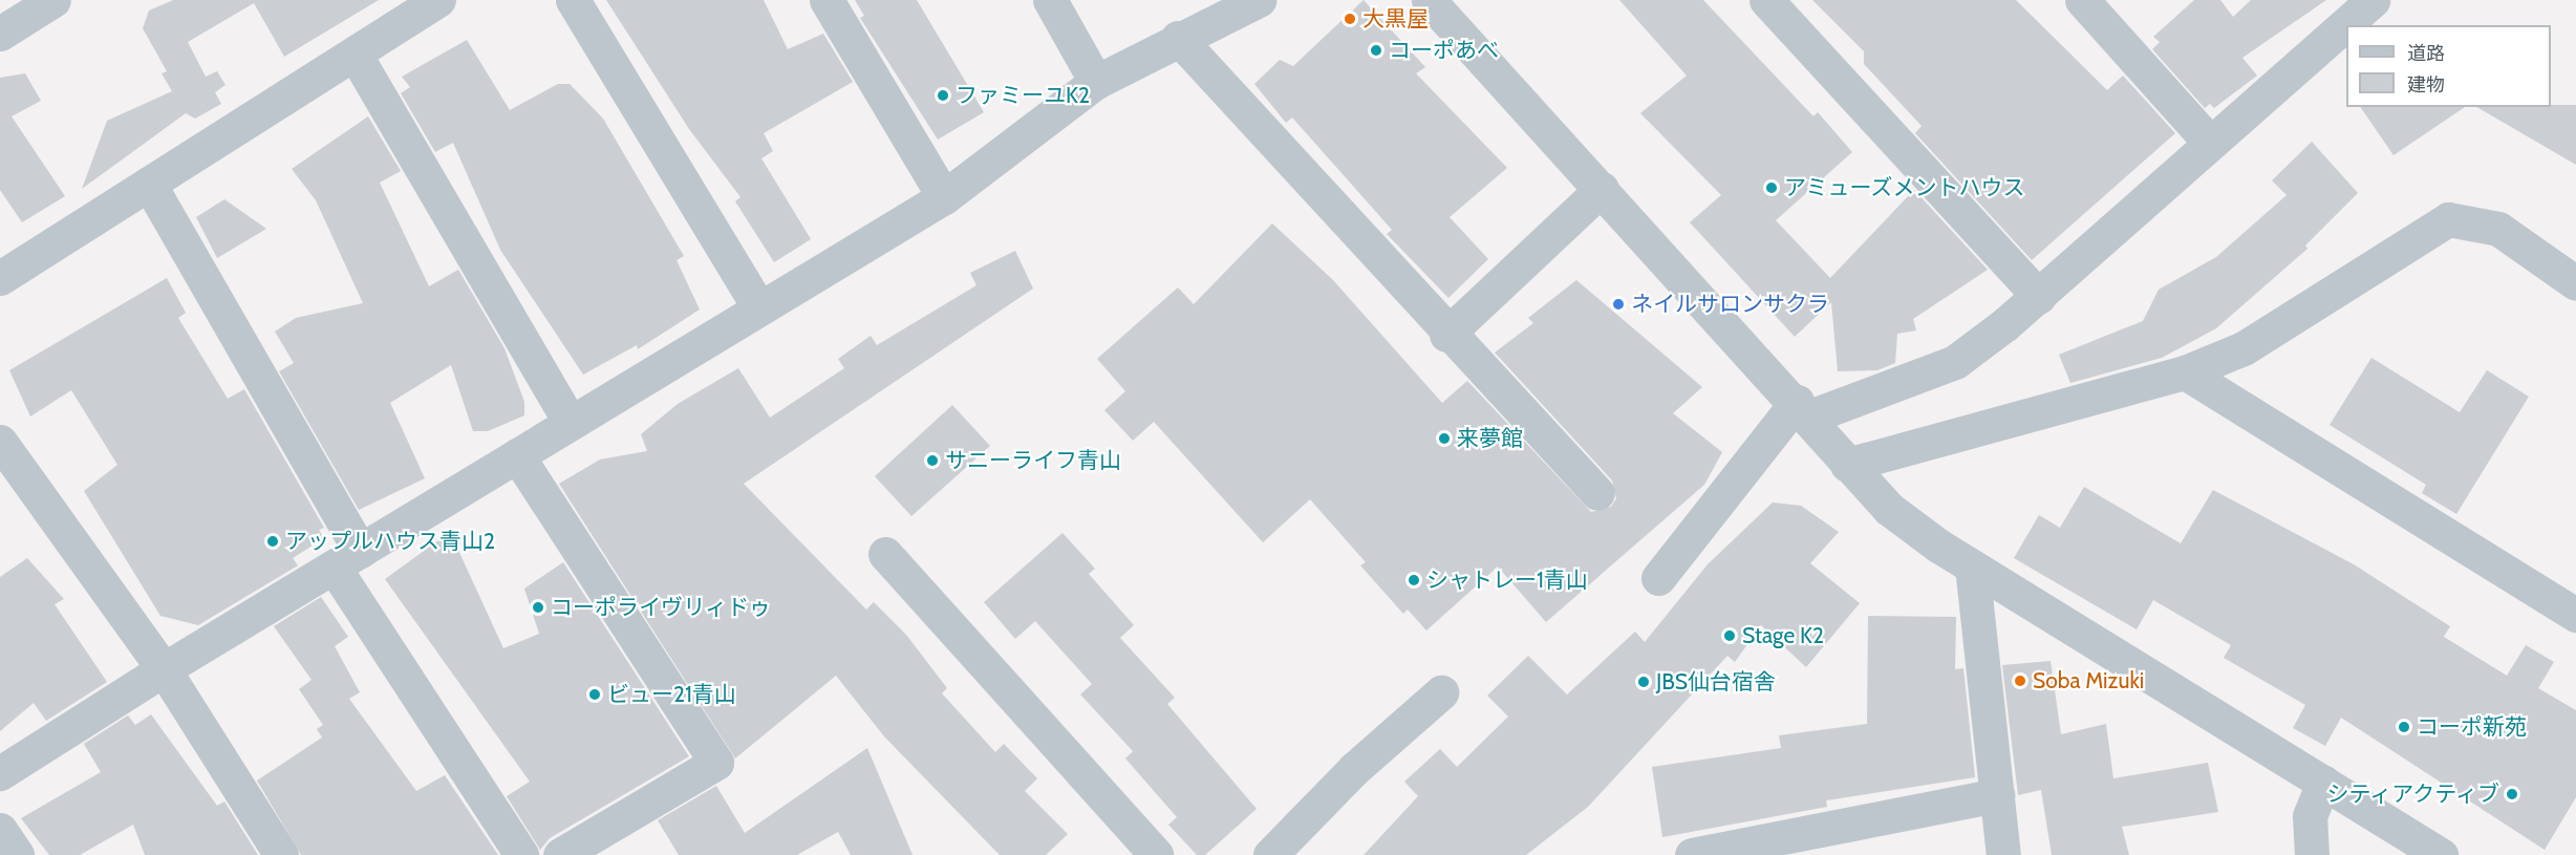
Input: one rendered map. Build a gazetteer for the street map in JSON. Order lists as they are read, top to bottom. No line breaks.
{"places":["大黒屋","コーポあべ","ファミーユK2","アミューズメントハウス","ネイルサロンサクラ","来夢館","サニーライフ青山","アップルハウス青山2","シャトレー1青山","コーポライヴリィドゥ","Stage K2","Soba Mizuki","JBS仙台宿舎","ビュー21青山","コーポ新苑","シティアクティブ"],"legend":["道路","建物"]}
